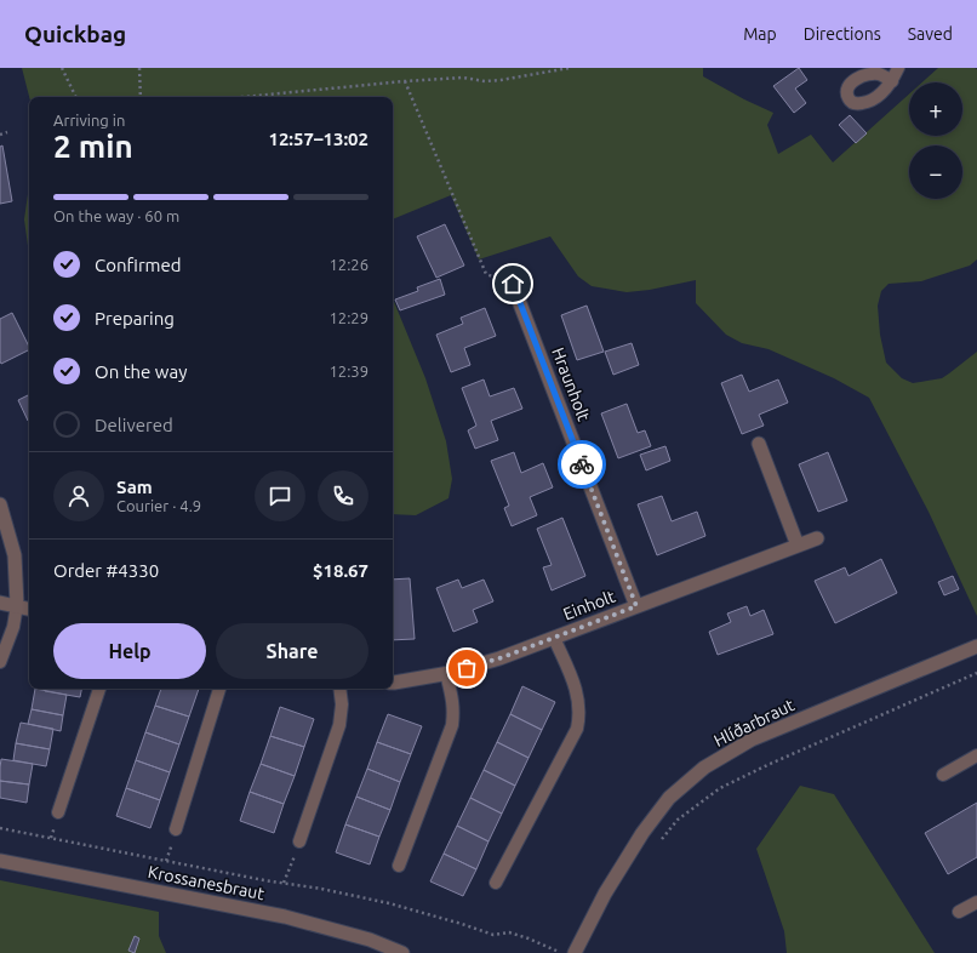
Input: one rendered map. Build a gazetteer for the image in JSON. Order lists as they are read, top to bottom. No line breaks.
{"streets":{"street":["Hraunholt","Einholt","Hlíðarbraut","Krossanesbraut"]},"crossings":[["Hraunholt","Einholt"]],"page":{"header":"Quickbag","nav":["Map","Directions","Saved"],"map_buttons":["+","−"],"heading":["2 min","Arriving in","12:57–13:02"],"panel":["Sam","Courier · 4.9","Order #4330","$18.67"],"bar":"On the way · 60 m","list":[["Confirmed","12:26"],["Preparing","12:29"],["On the way","12:39"],"Delivered"],"buttons":["Help","Share"]}}
